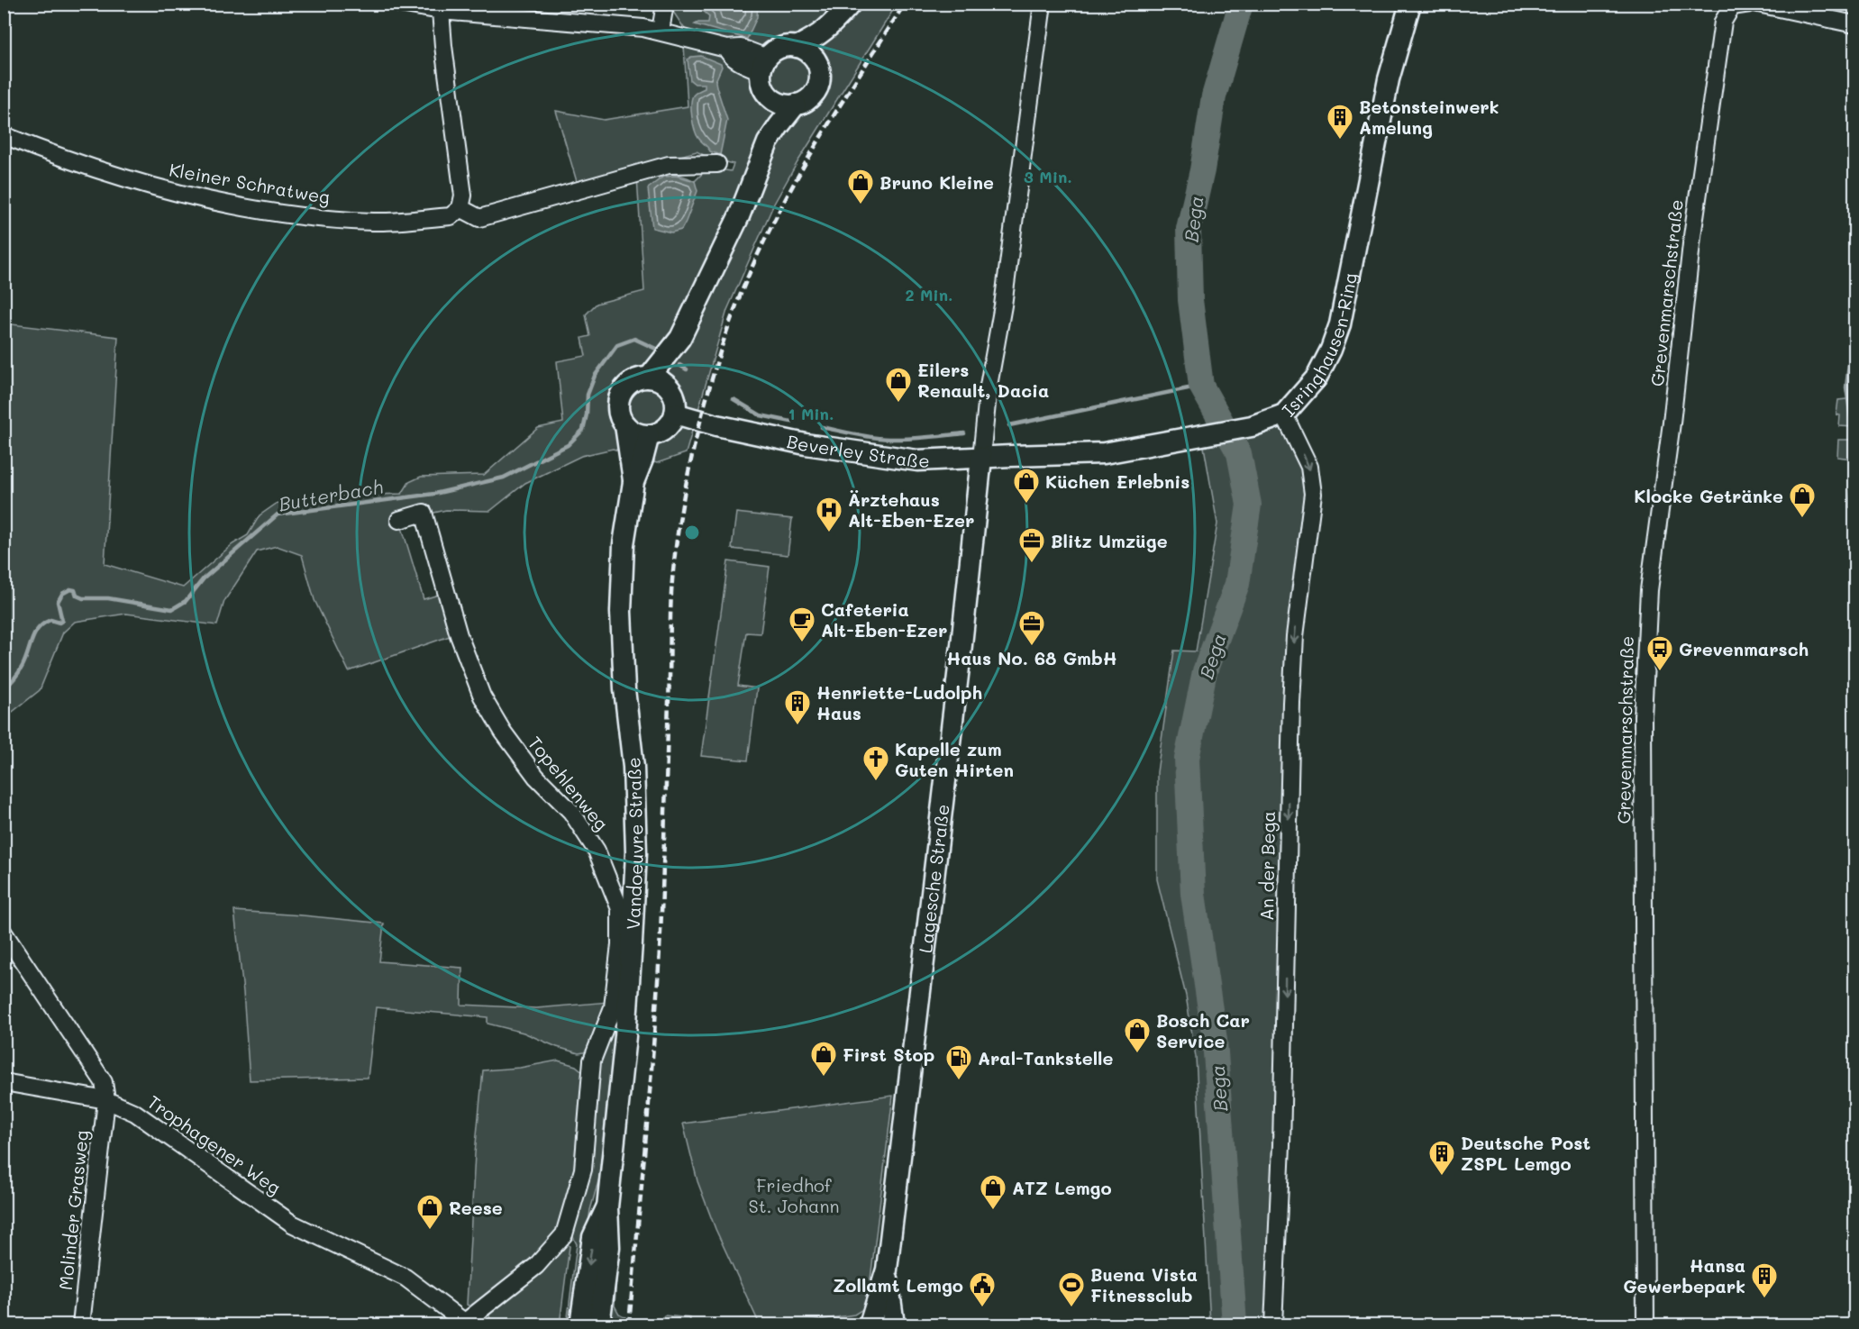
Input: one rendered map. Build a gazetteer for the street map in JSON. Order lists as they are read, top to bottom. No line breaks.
{"streets":{"street":["Kleiner Schratweg","Grevenmarschstraße","Isringhausen-Ring","Beverley Straße","Topehlenweg","Vandoeuvre Straße","An der Bega","Lagesche Straße","Trophagener Weg","Molinder Grasweg"]},"crossings":[["Isringhausen-Ring","Beverley Straße"],["Isringhausen-Ring","An der Bega"],["Isringhausen-Ring","Lagesche Straße"],["Beverley Straße","Vandoeuvre Straße"],["Beverley Straße","Lagesche Straße"],["Topehlenweg","Trophagener Weg"],["Trophagener Weg","Molinder Grasweg"]],"one_way":["An der Bega"],"water":["Bega","Butterbach"],"parks":["Friedhof St. Johann"],"places":{"building":["Betonsteinwerk Amelung","Henriette-Ludolph Haus","Deutsche Post ZSPL Lemgo","Hansa Gewerbepark"],"shop":["Bruno Kleine","Eilers Renault, Dacia","Küchen Erlebnis","Klocke Getränke","Bosch Car Service","First Stop","ATZ Lemgo","Reese"],"hospital":["Ärztehaus Alt-Eben-Ezer"],"office":["Blitz Umzüge","Haus No. 68 GmbH"],"cafe":["Cafeteria Alt-Eben-Ezer"],"bus stop":["Grevenmarsch"],"church":["Kapelle zum Guten Hirten"],"fuel station":["Aral-Tankstelle"],"public building":["Zollamt Lemgo"],"sports":["Buena Vista Fitnessclub"]},"rings":["3 Min.","2 Min.","1 Min."]}
